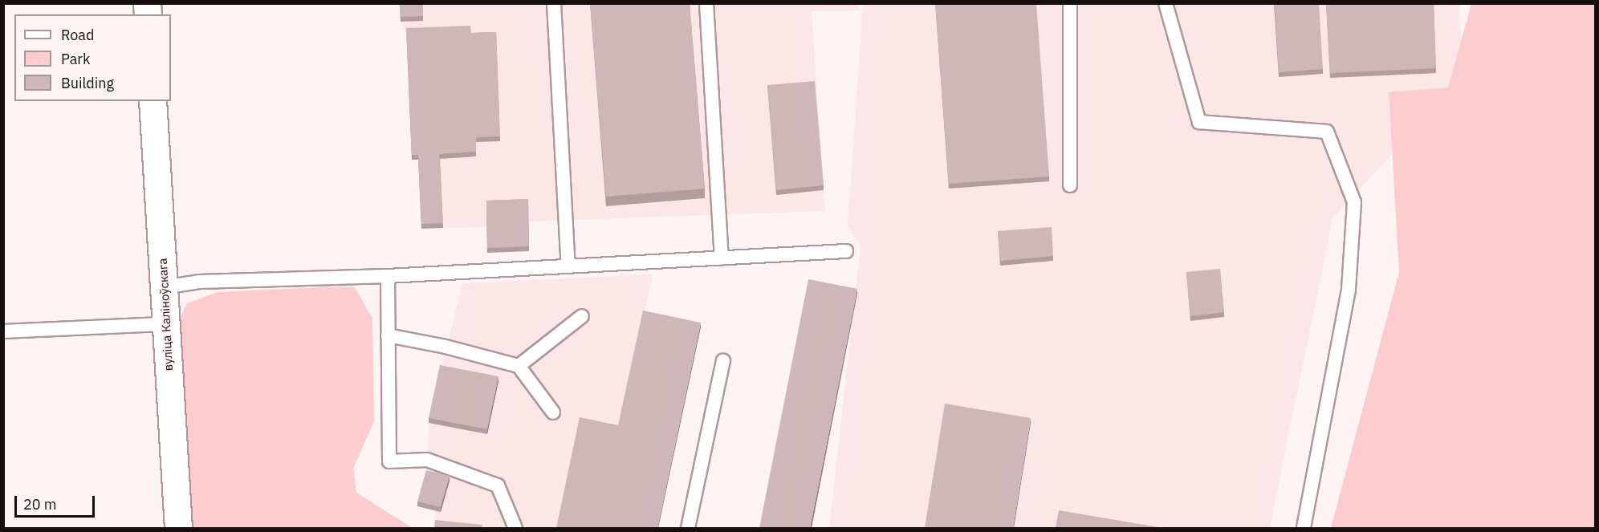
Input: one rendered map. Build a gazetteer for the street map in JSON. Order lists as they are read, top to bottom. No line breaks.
{"streets":{"street":["вуліца Каліноўскага"]},"legend":["Road","Park","Building"],"scale_bar":"20 m"}
